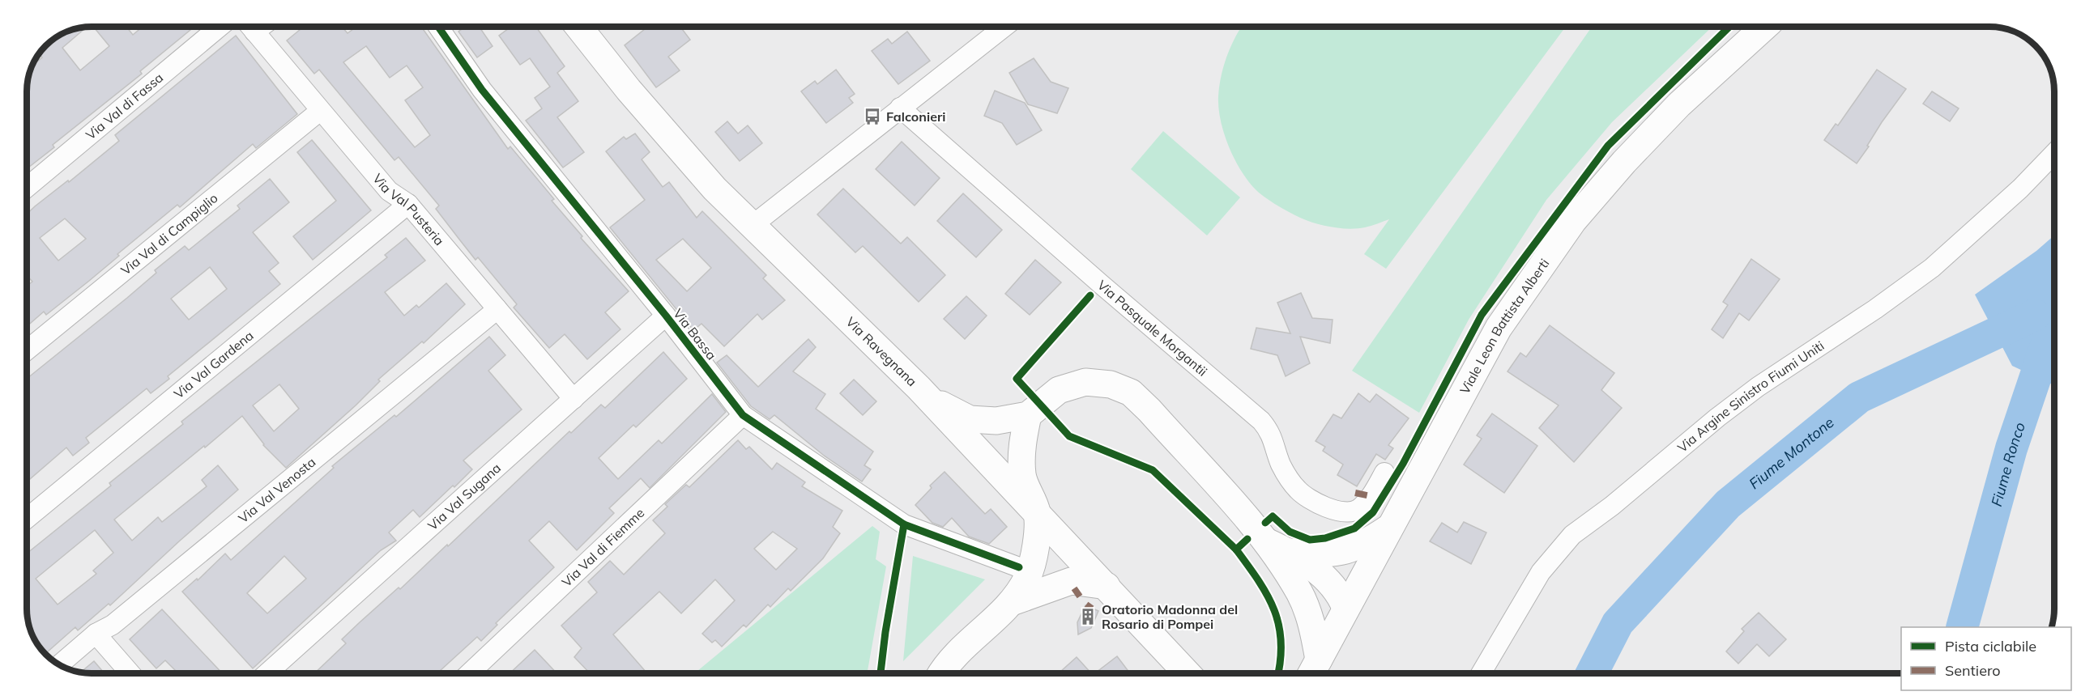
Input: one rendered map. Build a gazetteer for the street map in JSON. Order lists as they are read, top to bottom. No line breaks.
{"streets":{"main road":["Viale Leon Battista Alberti","Via Ravegnana"],"street":["Via Val di Fassa","Via Val Pusteria","Via Val di Campiglio","Via Pasquale Morgantii","Via Bassa","Via Val Gardena","Via Argine Sinistro Fiumi Uniti","Via Val Venosta","Via Val Sugana","Via Val di Fiemme"]},"crossings":[["Via Val Pusteria","Via Val di Campiglio"],["Via Val Pusteria","Via Val Gardena"],["Via Val Pusteria","Via Val Venosta"],["Via Val Pusteria","Via Val Sugana"],["Via Bassa","Via Val Sugana"],["Via Bassa","Via Val di Fiemme"]],"water":["Fiume Montone","Fiume Ronco"],"places":{"bus stop":["Falconieri"],"building":["Oratorio Madonna del Rosario di Pompei"]},"legend":["Pista ciclabile","Sentiero"]}
